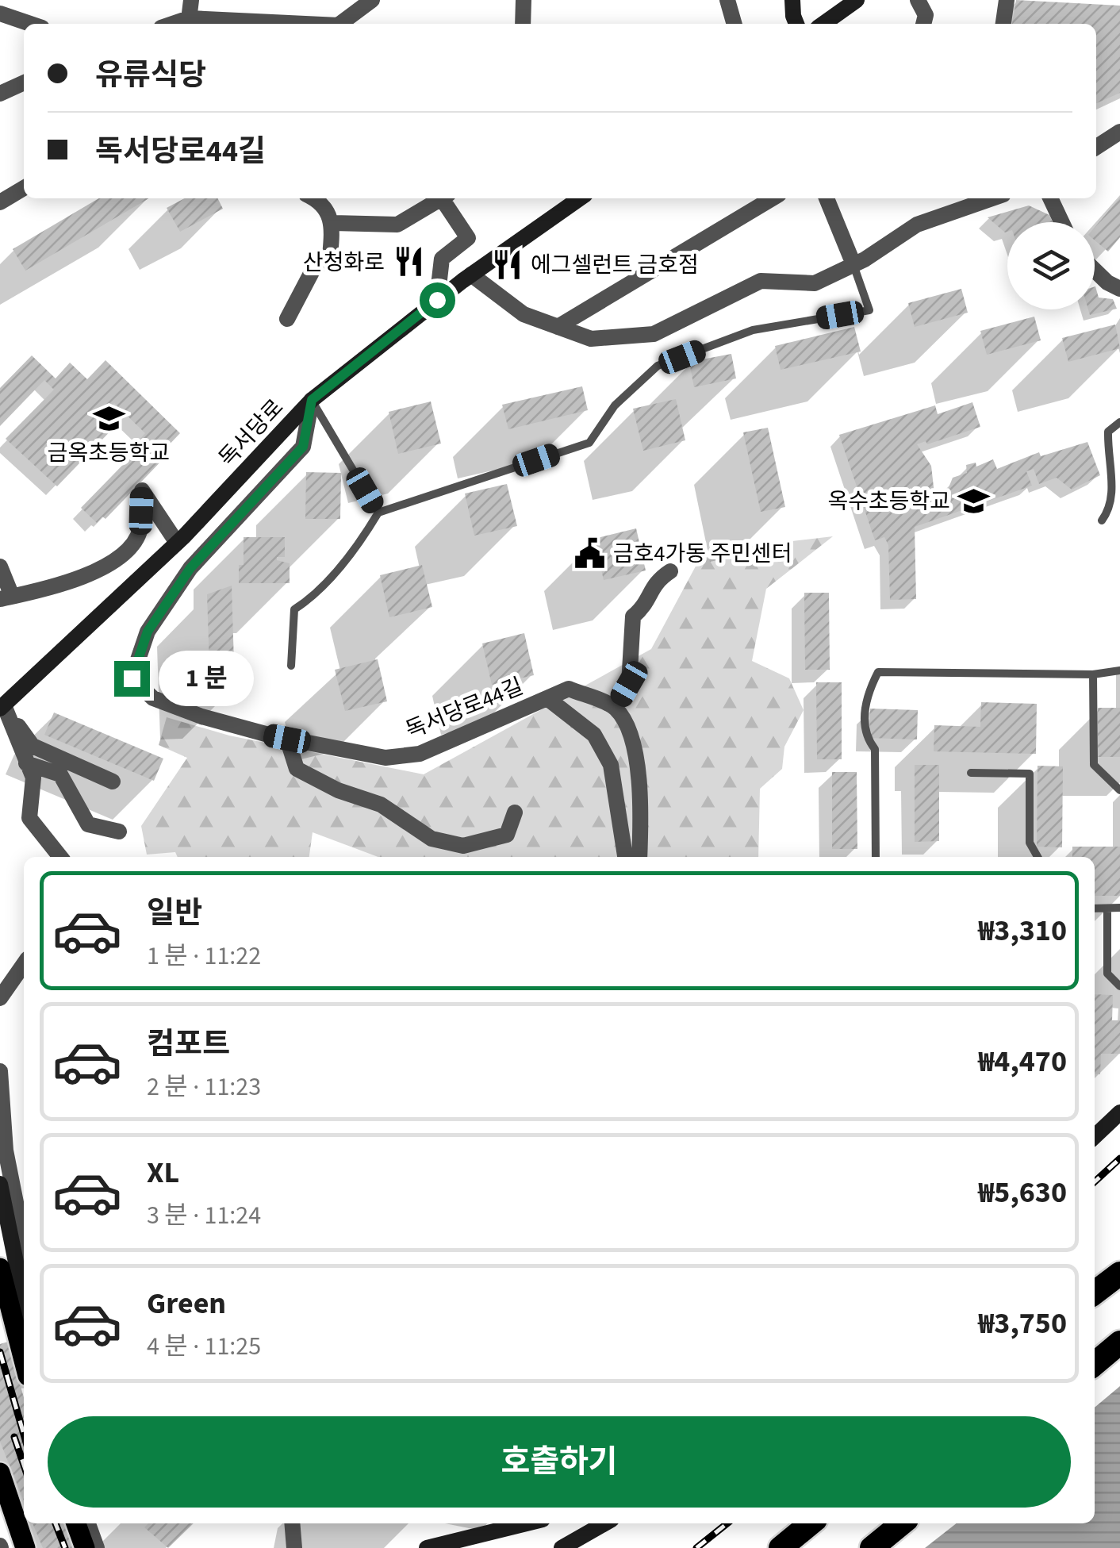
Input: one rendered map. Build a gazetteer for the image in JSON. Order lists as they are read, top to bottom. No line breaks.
{"streets":{"main road":["독서당로"],"street":["독서당로44길"]},"crossings":[["독서당로","독서당로44길"]],"places":{"restaurant":["산청화로","에그셀런트 금호점"],"school or university":["금옥초등학교","옥수초등학교"],"public building":["금호4가동 주민센터"]},"page":{"banner":["유류식당","독서당로44길"],"bubble":"1 분","list":[{"name":"일반","note":"1 분 · 11:22","value":"₩3,310"},{"name":"컴포트","note":"2 분 · 11:23","value":"₩4,470"},{"name":"XL","note":"3 분 · 11:24","value":"₩5,630"},{"name":"Green","note":"4 분 · 11:25","value":"₩3,750"}],"buttons":"호출하기"}}
